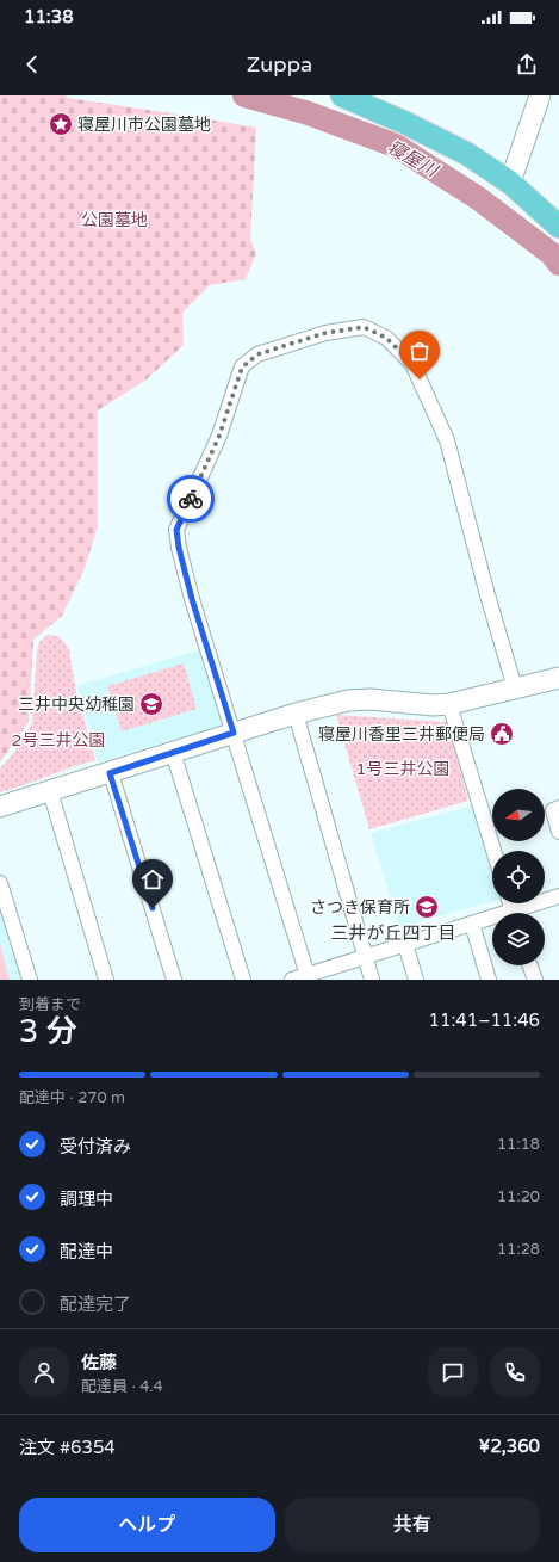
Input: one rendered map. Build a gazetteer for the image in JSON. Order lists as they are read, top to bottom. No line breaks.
{"districts":["三井が丘四丁目"],"water":["寝屋川"],"parks":["公園墓地","2号三井公園","1号三井公園"],"places":{"place":["寝屋川市公園墓地"],"school or university":["三井中央幼稚園","さつき保育所"],"public building":["寝屋川香里三井郵便局"]},"north":"left","page":{"status":"11:38","header":"Zuppa","heading":["3 分","到着まで","11:41–11:46"],"panel":["佐藤","配達員 · 4.4","注文 #6354","¥2,360"],"bar":"配達中 · 270 m","list":[["受付済み","11:18"],["調理中","11:20"],["配達中","11:28"],"配達完了"],"buttons":["ヘルプ","共有"]}}
